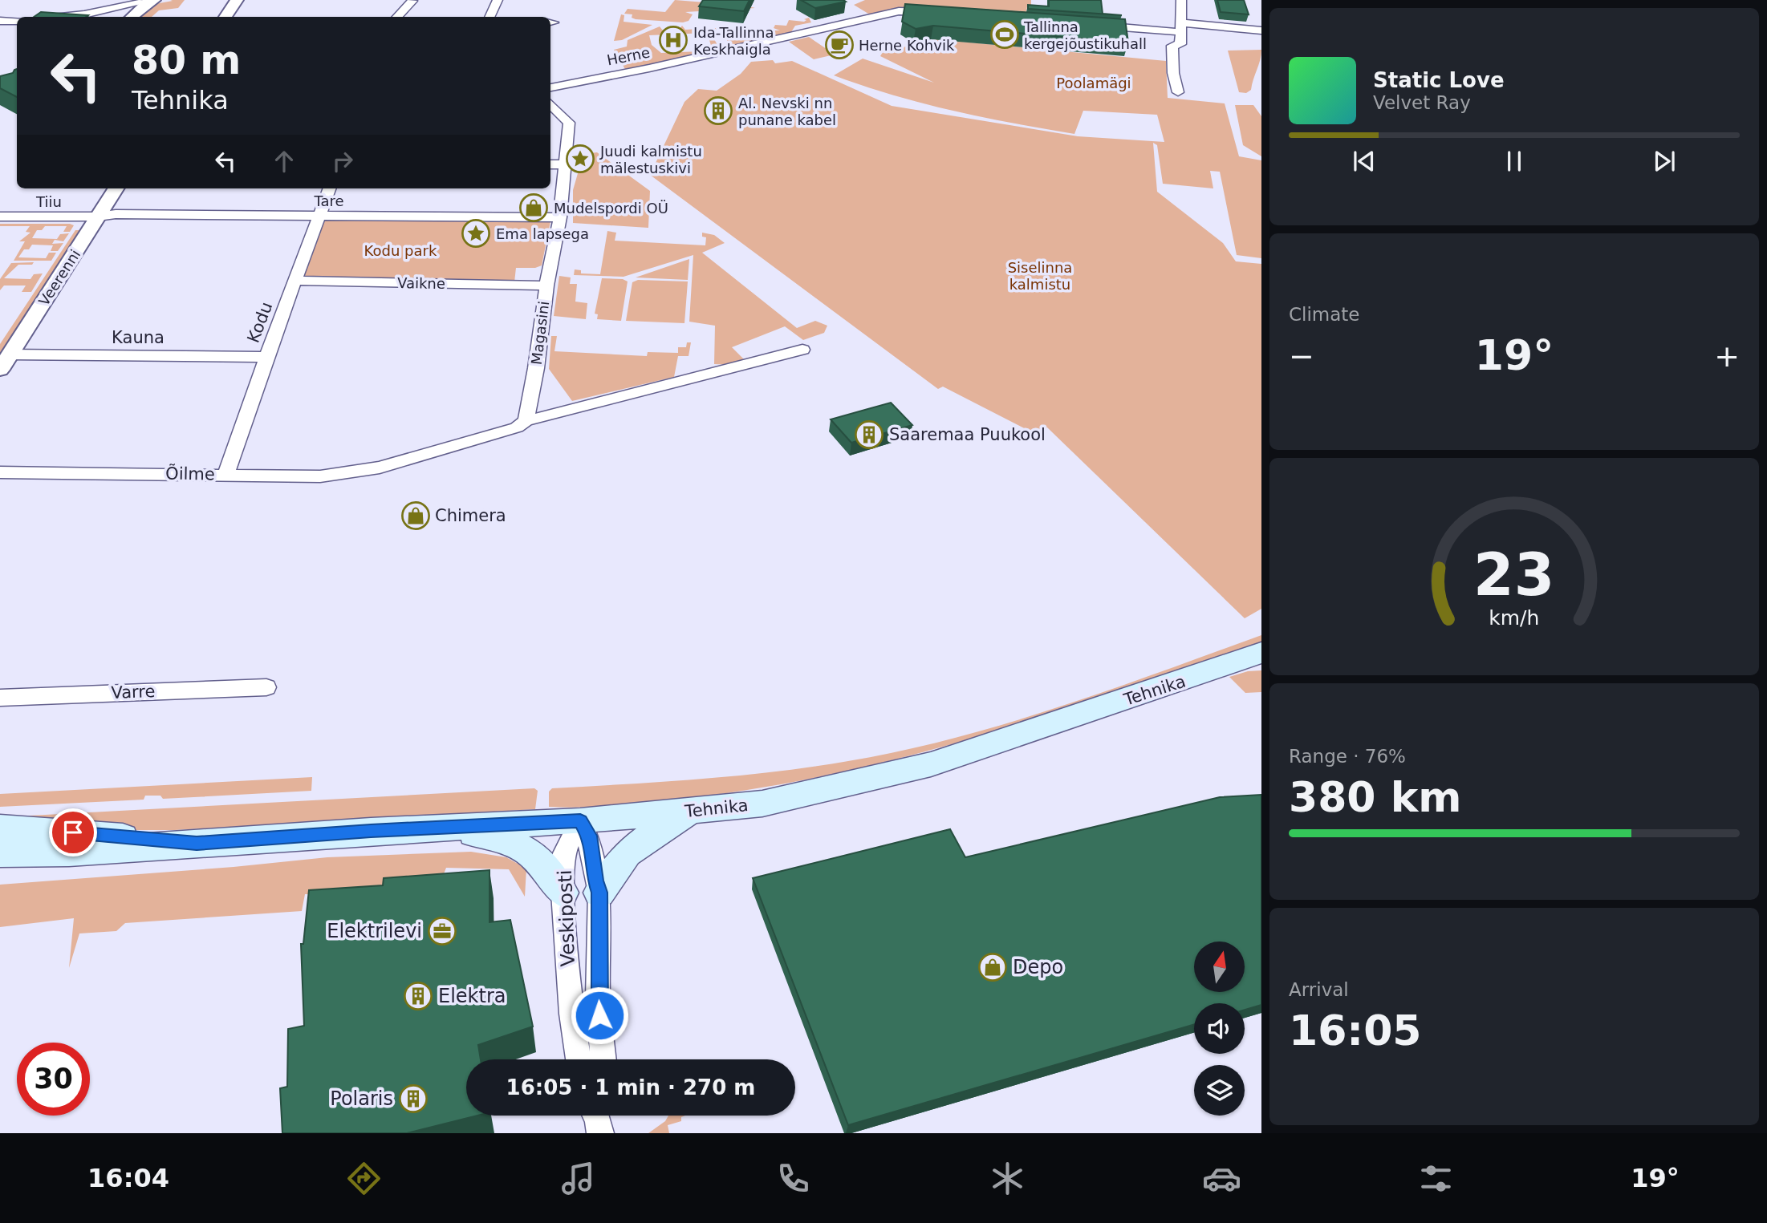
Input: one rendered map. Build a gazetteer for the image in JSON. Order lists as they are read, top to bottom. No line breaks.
{"streets":{"main road":["Tehnika"],"street":["Herne","Tare","Tiiu","Veerenni","Vaikne","Kodu","Magasini","Kauna","Õilme","Varre","Veskiposti"]},"crossings":[["Tare","Tiiu"],["Tare","Veerenni"],["Tare","Kodu"],["Tare","Magasini"],["Tiiu","Veerenni"],["Veerenni","Kauna"],["Vaikne","Kodu"],["Vaikne","Magasini"],["Kodu","Kauna"],["Kodu","Õilme"],["Magasini","Õilme"],["Tehnika","Veskiposti"]],"parks":["Poolamägi","Kodu park","Siselinna kalmistu"],"places":{"sports":["Tallinna kergejõustikuhall"],"hospital":["Ida-Tallinna Keskhaigla"],"cafe":["Herne Kohvik"],"building":["Al. Nevski nn punane kabel","Saaremaa Puukool","Elektra","Polaris"],"place":["Juudi kalmistu mälestuskivi","Ema lapsega"],"shop":["Mudelspordi OÜ","Chimera","Depo"],"office":["Elektrilevi"]},"north":"top","page":{"turn":["80 m","Tehnika"],"song":["Static Love","Velvet Ray"],"tile":["Climate",["Range · 76%","380 km"],["Arrival","16:05"]],"heat":["−","19°","+"],"limit":"30","trip":"16:05 · 1 min · 270 m","tabs":["16:04","19°"],"gauge":["23","km/h"]}}
